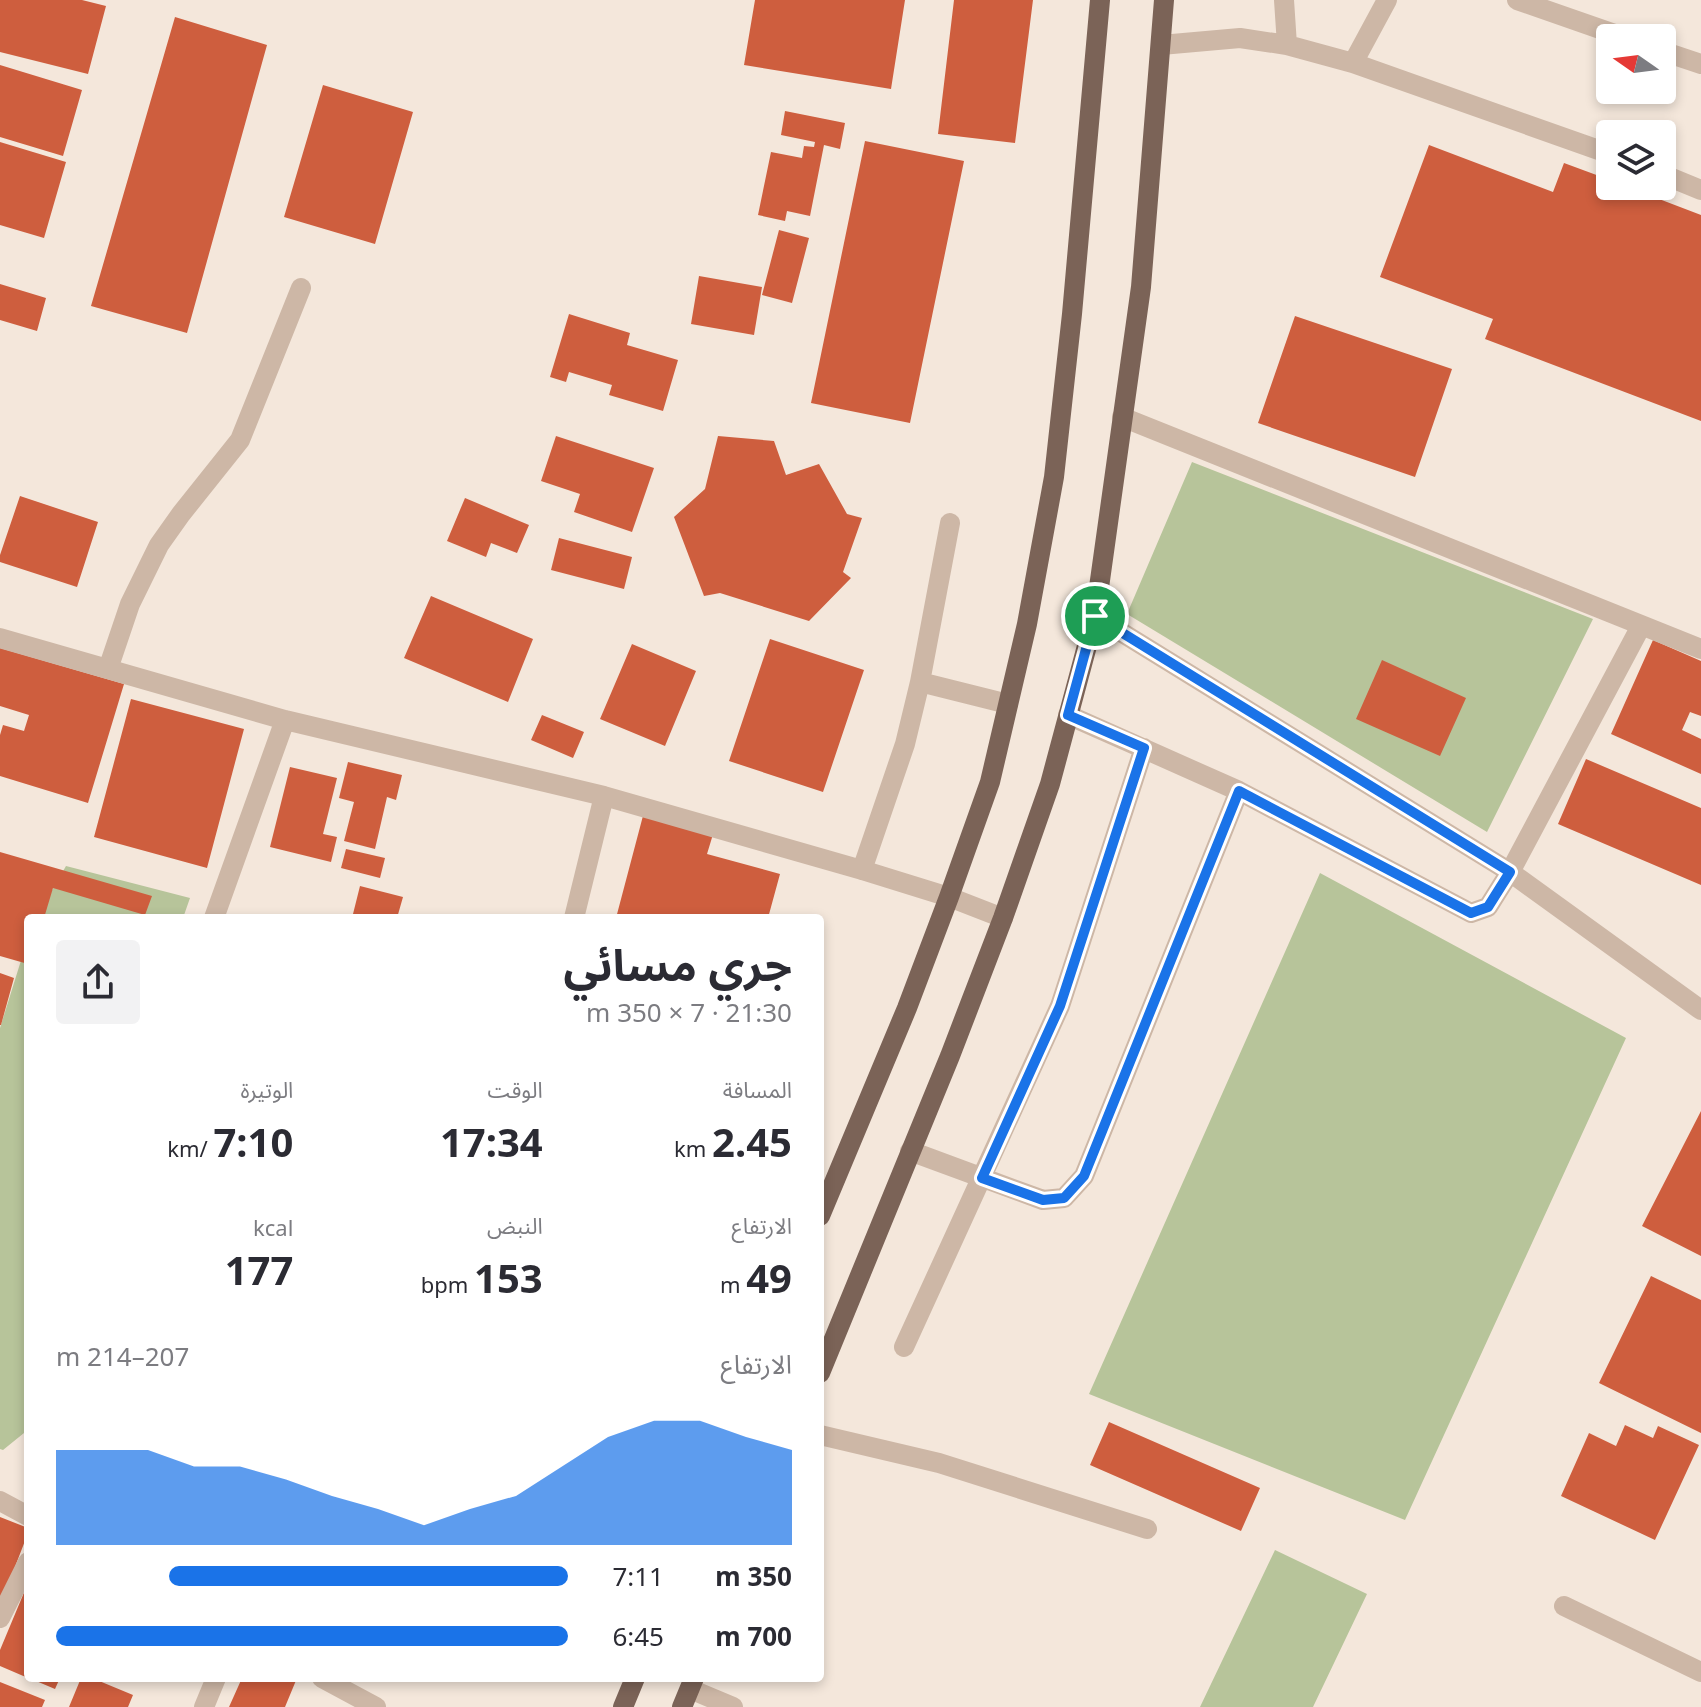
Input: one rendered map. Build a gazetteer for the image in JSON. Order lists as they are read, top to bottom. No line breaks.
{"north":"left","page":{"heading":["جري مسائي","21:30 · 7 × 350 m"],"stats":[["المسافة","2.45 km"],["الوقت","17:34"],["الوتيرة","7:10 /km"],["الارتفاع","49 m"],["النبض","153 bpm"],["kcal","177"]],"chart":["الارتفاع","207–214 m"],"list":[{"name":"350 m","note":"7:11"},{"name":"700 m","note":"6:45"}]}}
